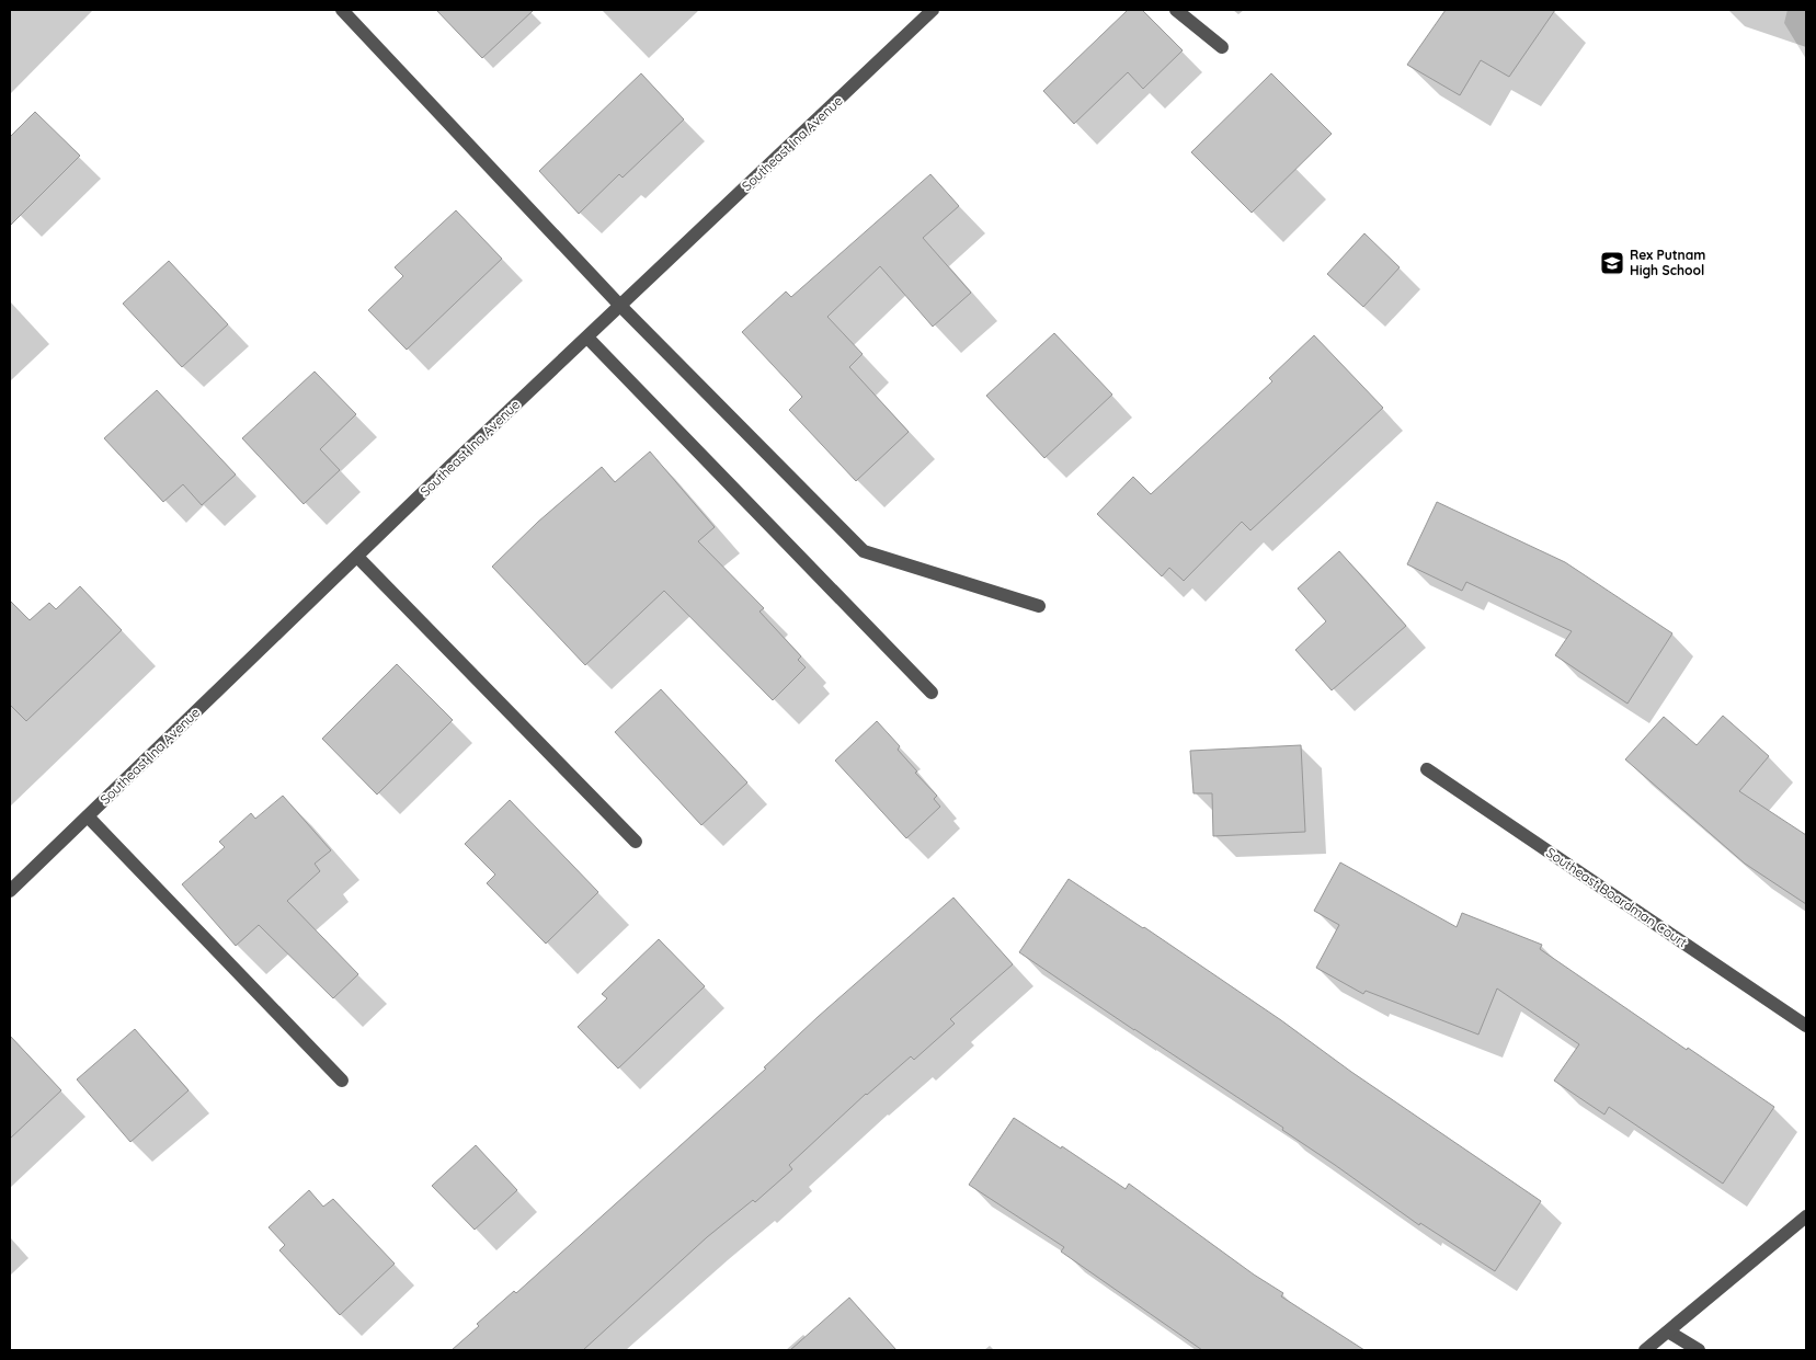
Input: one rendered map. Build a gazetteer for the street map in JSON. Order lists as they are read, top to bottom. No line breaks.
{"streets":{"street":["Southeast Ina Avenue","Southeast Boardman Court"]},"places":{"school or university":["Rex Putnam High School"]}}
